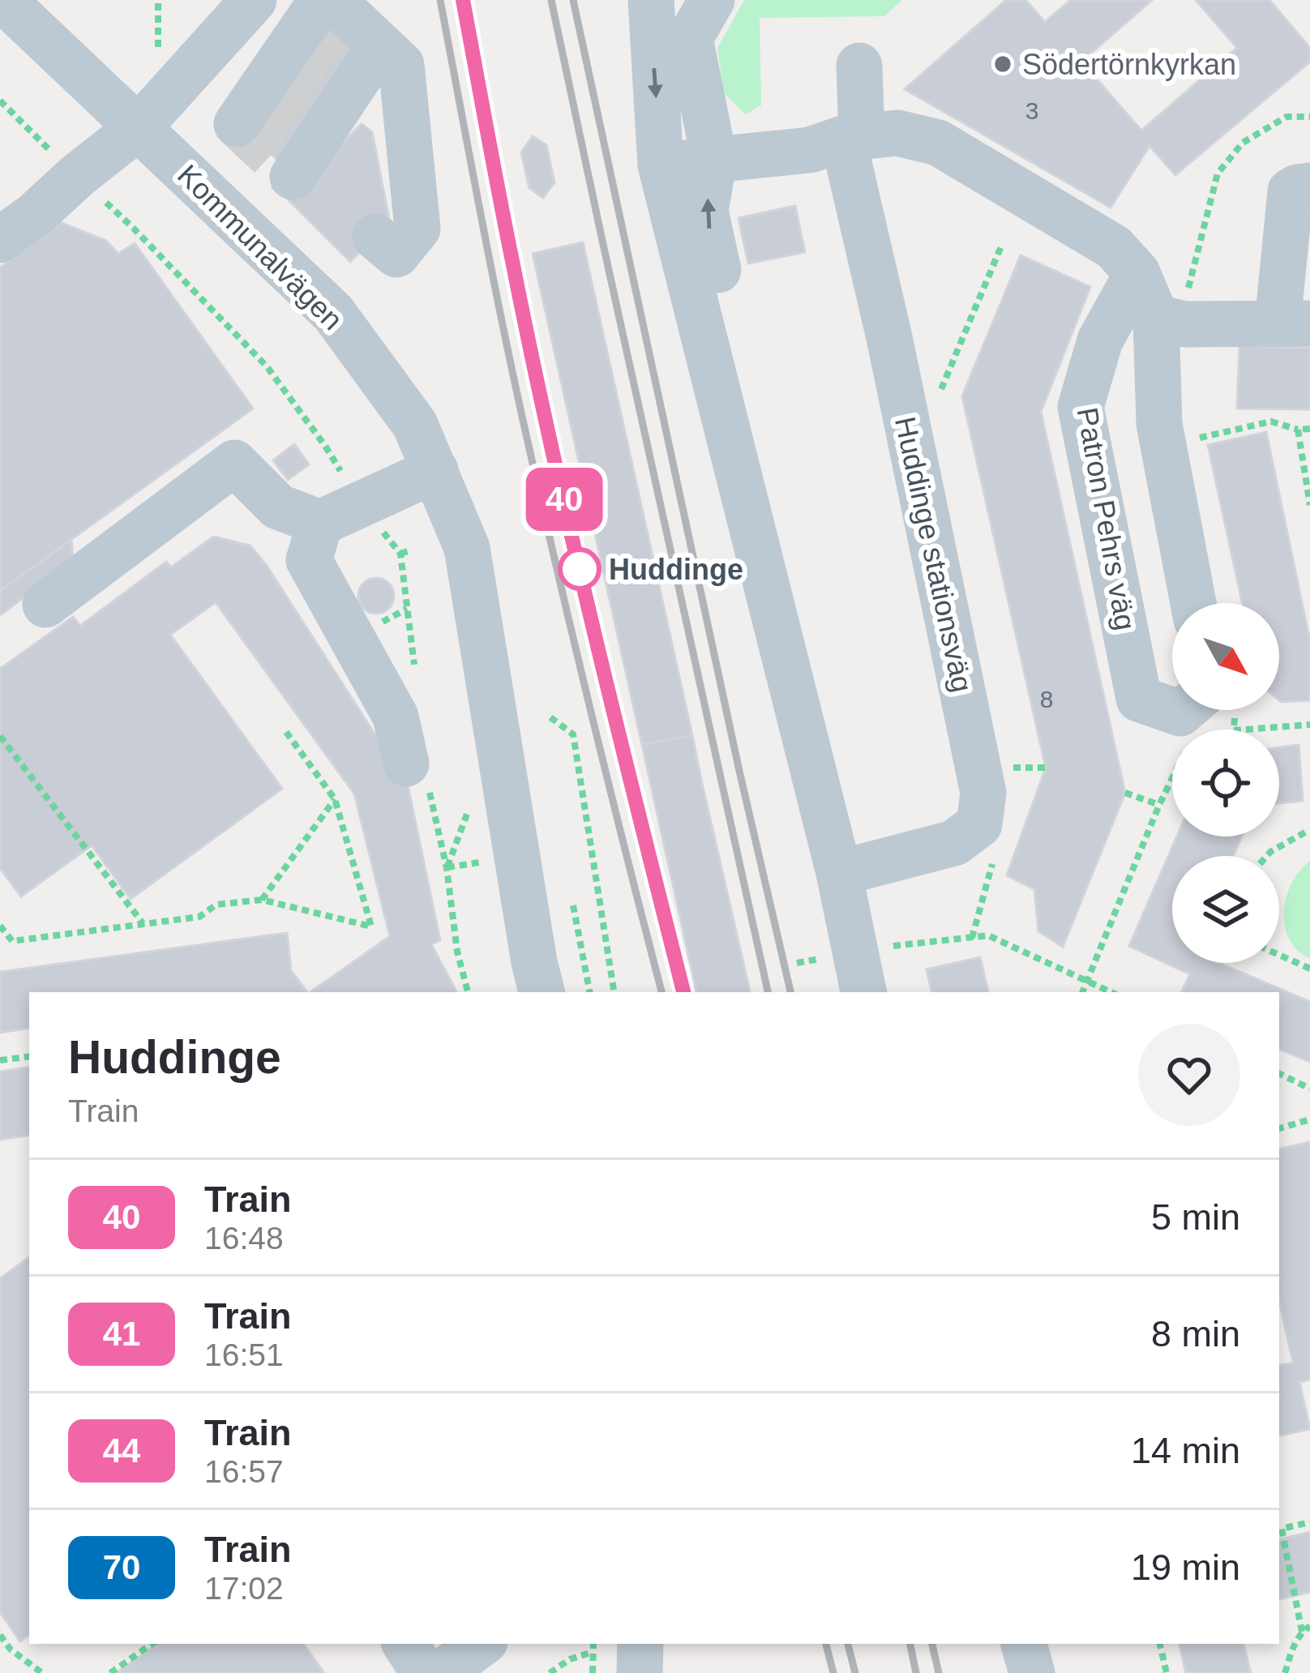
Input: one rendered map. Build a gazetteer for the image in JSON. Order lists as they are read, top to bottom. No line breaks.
{"streets":{"street":["Kommunalvägen","Patron Pehrs väg"]},"places":["Södertörnkyrkan","Huddinge"],"house_numbers":["3","8"],"north":"bottom right","page":{"on_map":"40","heading":["Huddinge","Train"],"list":[{"mark":"40","name":"Train","note":"16:48","value":"5 min"},{"mark":"41","name":"Train","note":"16:51","value":"8 min"},{"mark":"44","name":"Train","note":"16:57","value":"14 min"},{"mark":"70","name":"Train","note":"17:02","value":"19 min"}]}}
